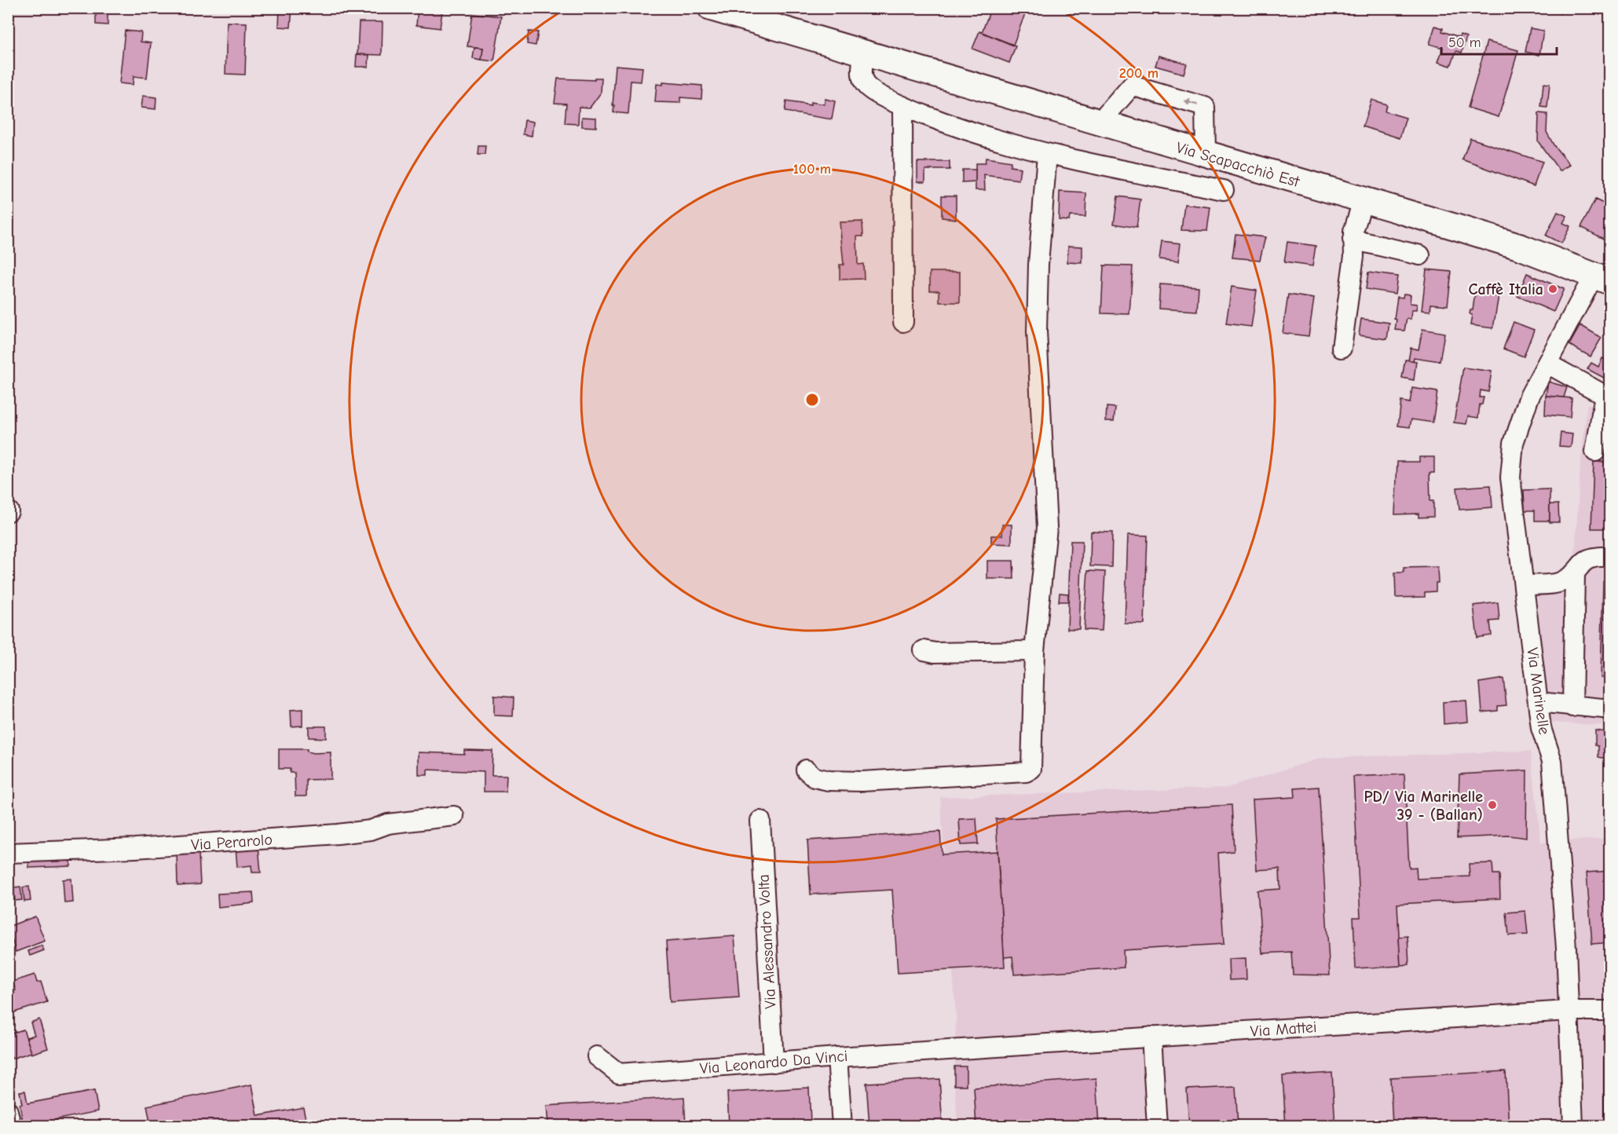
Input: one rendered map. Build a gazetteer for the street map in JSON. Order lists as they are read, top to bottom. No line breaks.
{"streets":{"main road":["Via Scapacchiò Est"],"street":["Via Marinelle","Via Perarolo","Via Alessandro Volta","Via Mattei","Via Leonardo Da Vinci"]},"crossings":[["Via Scapacchiò Est","Via Marinelle"],["Via Marinelle","Via Mattei"],["Via Alessandro Volta","Via Leonardo Da Vinci"],["Via Mattei","Via Leonardo Da Vinci"]],"places":["Caffè Italia","PD/ Via Marinelle 39 - (Ballan)"],"scale_bar":"50 m","rings":["200 m","100 m"]}
